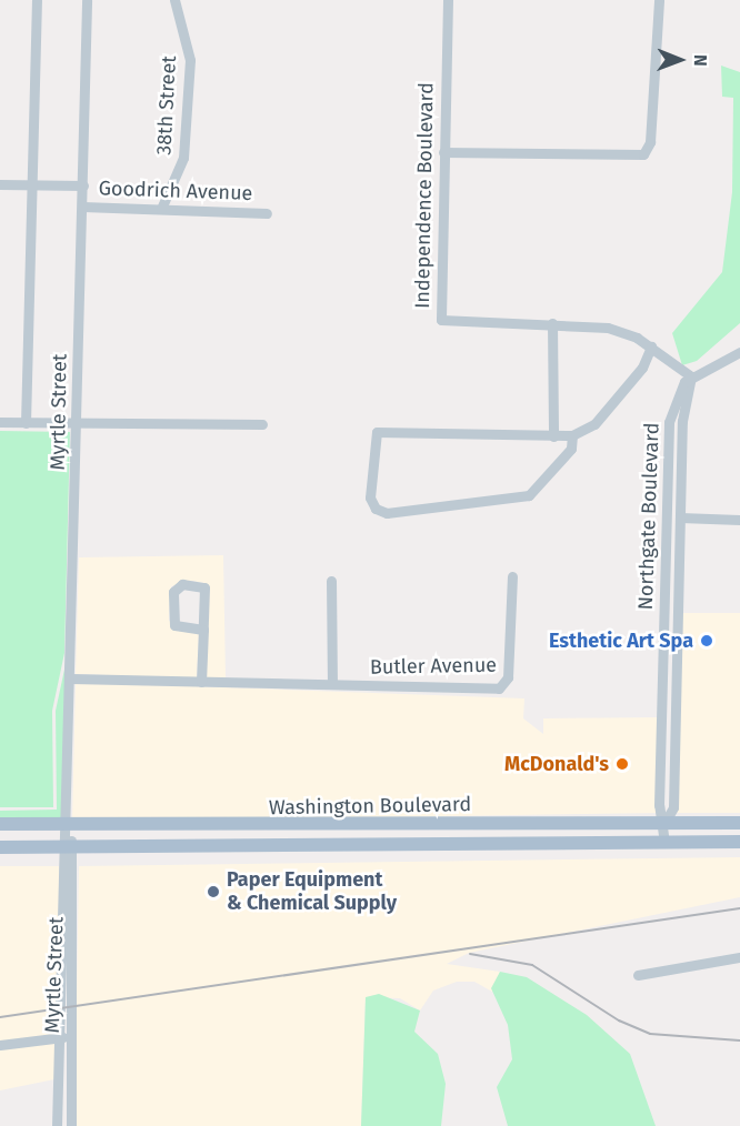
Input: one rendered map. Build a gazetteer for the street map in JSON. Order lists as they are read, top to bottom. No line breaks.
{"streets":{"main road":["Washington Boulevard"],"street":["38th Street","Goodrich Avenue","Independence Boulevard","Myrtle Street","Northgate Boulevard","Butler Avenue"]},"crossings":[["38th Street","Goodrich Avenue"],["Goodrich Avenue","Myrtle Street"],["Independence Boulevard","Northgate Boulevard"],["Myrtle Street","Butler Avenue"],["Myrtle Street","Washington Boulevard"],["Northgate Boulevard","Washington Boulevard"]],"places":["Esthetic Art Spa","McDonald's","Paper Equipment & Chemical Supply"],"north":"right"}
